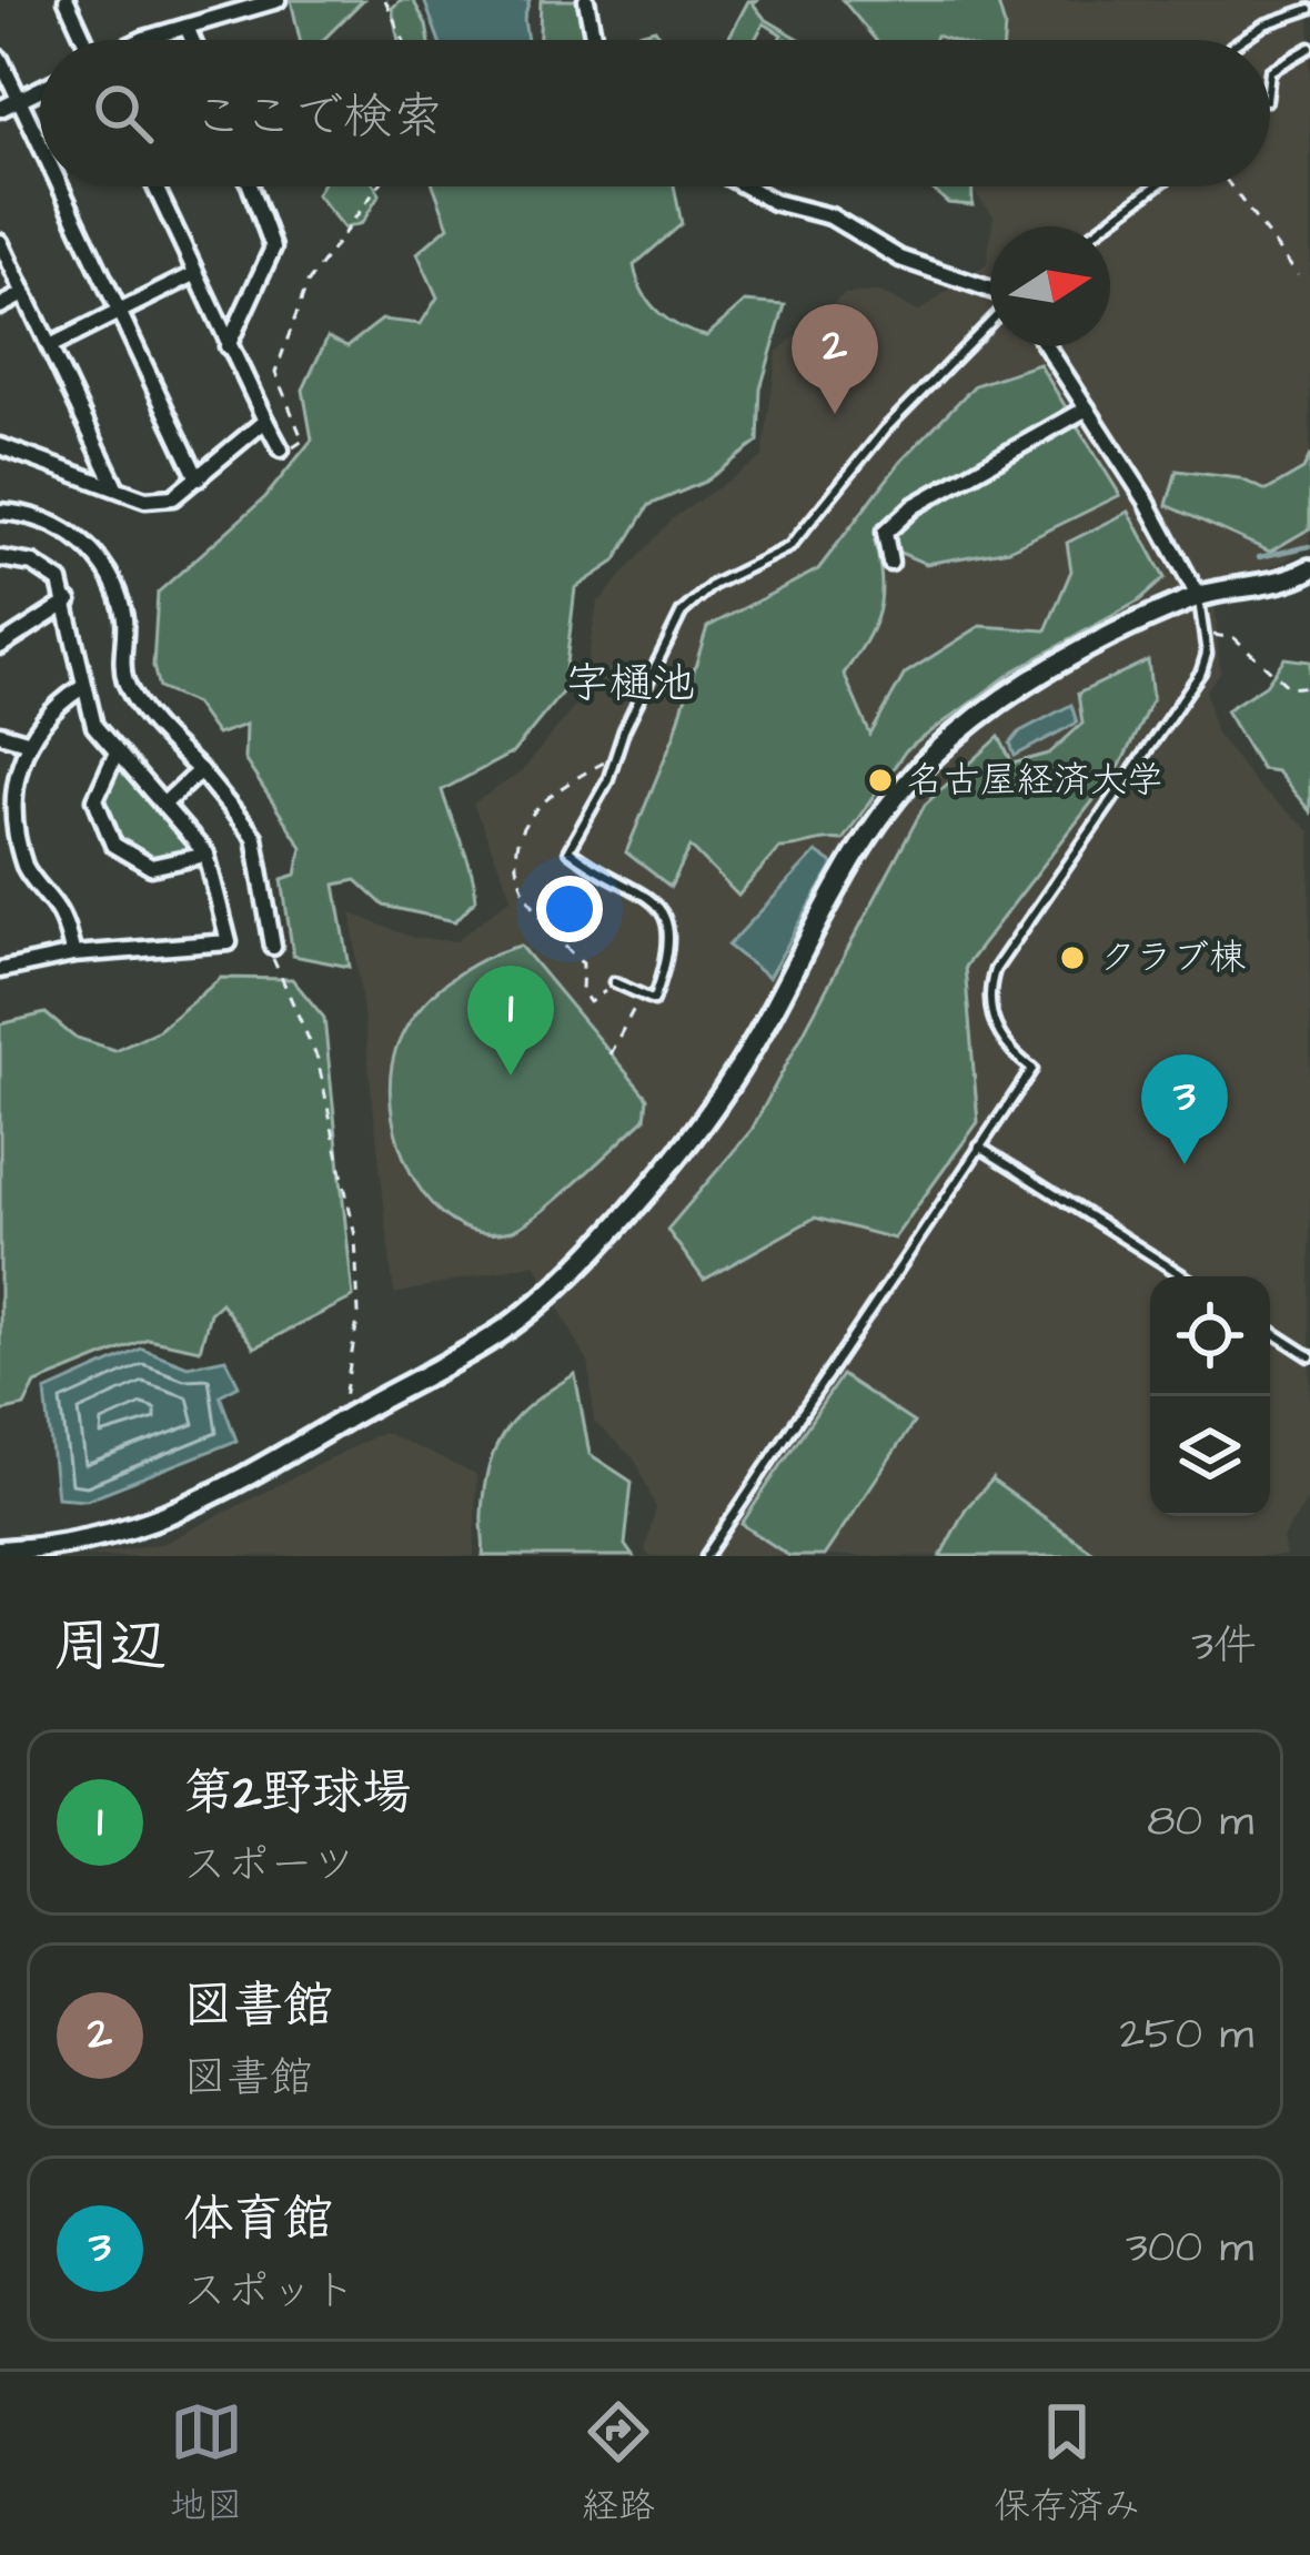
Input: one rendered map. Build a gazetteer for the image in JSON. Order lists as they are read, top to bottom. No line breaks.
{"districts":["字樋池"],"places":["名古屋経済大学","クラブ棟"],"north":"right","page":{"search":"ここで検索","pins":["2","1","3"],"heading":["周辺","3件"],"list":[{"mark":"1","name":"第2野球場","note":"スポーツ","value":"80 m"},{"mark":"2","name":"図書館","note":"図書館","value":"250 m"},{"mark":"3","name":"体育館","note":"スポット","value":"300 m"}],"nav":["地図","経路","保存済み"]}}
